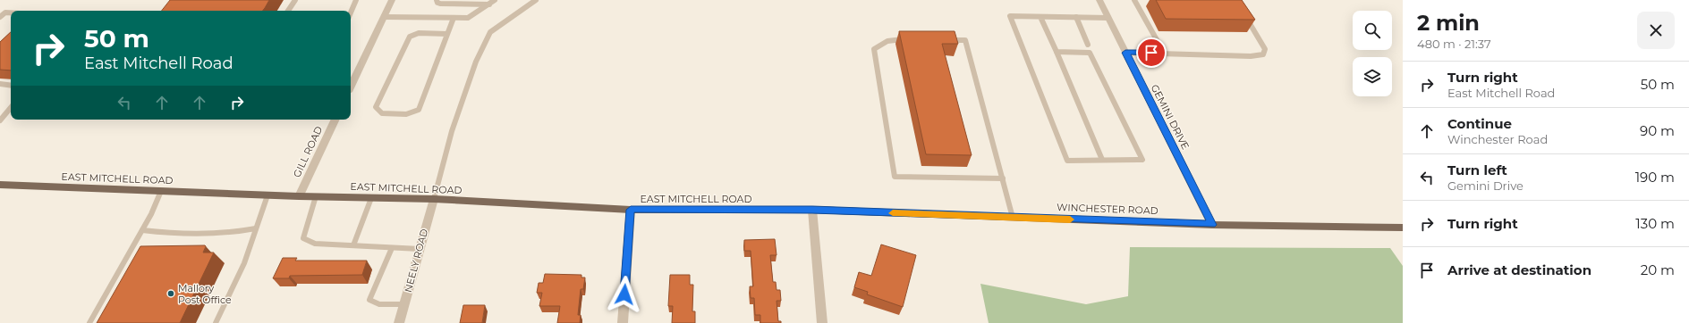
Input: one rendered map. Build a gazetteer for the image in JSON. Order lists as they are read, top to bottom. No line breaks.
{"streets":{"main road":["EAST MITCHELL ROAD","WINCHESTER ROAD"],"street":["GEMINI DRIVE","GILL ROAD","NEELY ROAD"]},"crossings":[["GEMINI DRIVE","WINCHESTER ROAD"],["GILL ROAD","EAST MITCHELL ROAD"],["EAST MITCHELL ROAD","WINCHESTER ROAD"],["EAST MITCHELL ROAD","NEELY ROAD"]],"places":["Mallory Post Office"],"page":{"heading":["2 min","480 m · 21:37"],"turn":["50 m","East Mitchell Road"],"list":[{"name":"Turn right","note":"East Mitchell Road","value":"50 m"},{"name":"Continue","note":"Winchester Road","value":"90 m"},{"name":"Turn left","note":"Gemini Drive","value":"190 m"},{"name":"Turn right","value":"130 m"},{"name":"Arrive at destination","value":"20 m"}]}}
